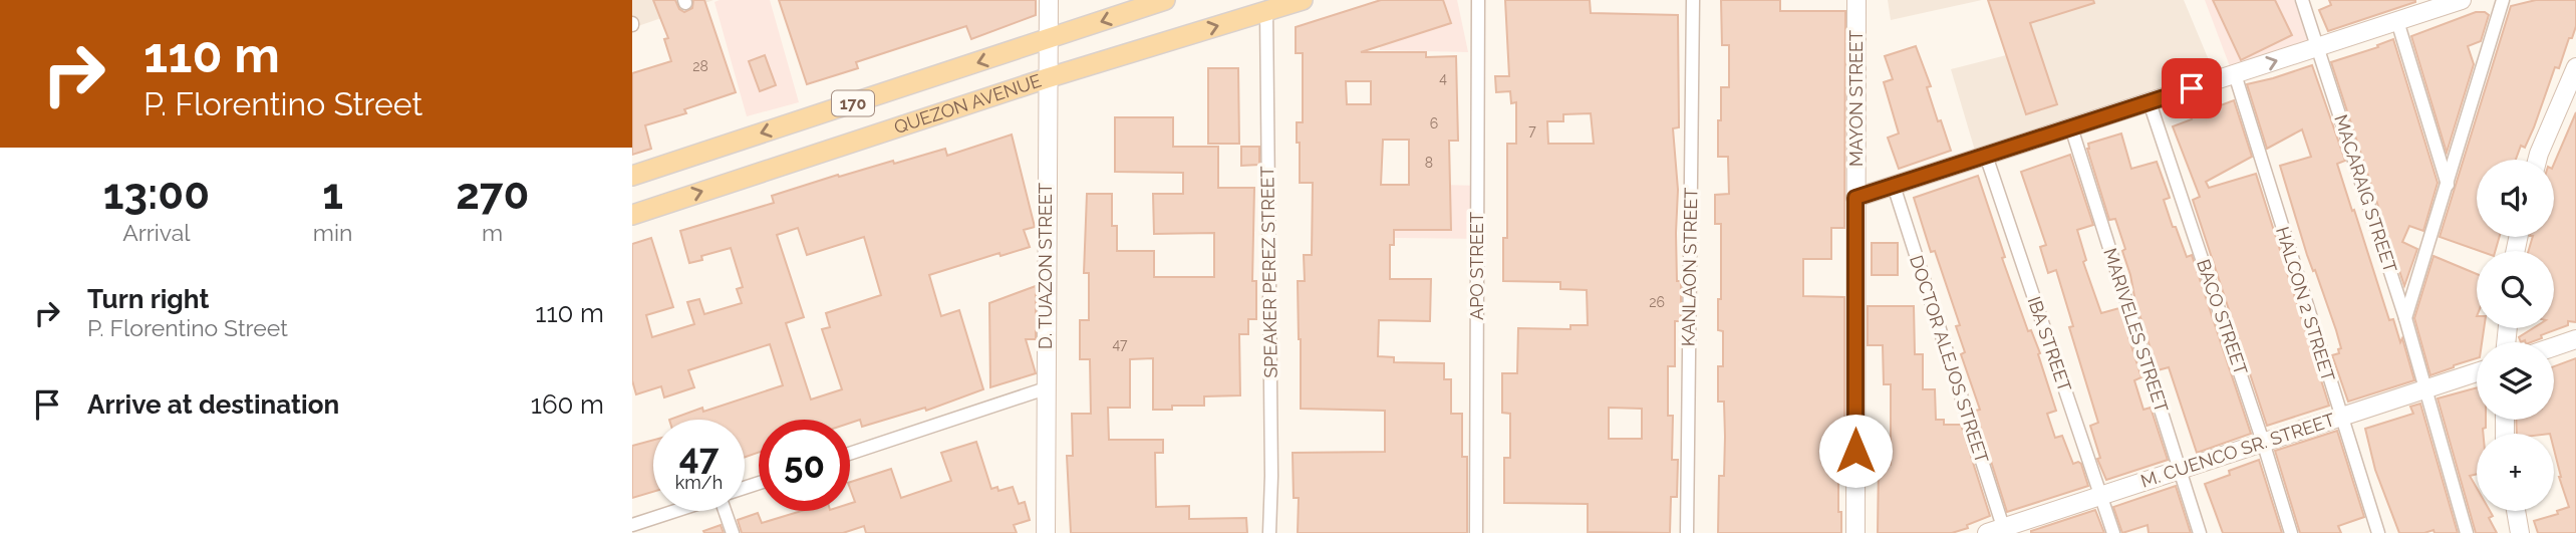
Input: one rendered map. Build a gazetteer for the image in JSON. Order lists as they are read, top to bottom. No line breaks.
{"streets":{"main road":["170","QUEZON AVENUE"],"street":["MAYON STREET","MACARAIG STREET","D. TUAZON STREET","APO STREET","KANLAON STREET","SPEAKER PEREZ STREET","HALCON 2 STREET","BACO STREET","MARIVELES STREET","IBA STREET","DOCTOR ALEJOS STREET","M. CUENCO SR. STREET"]},"crossings":[["QUEZON AVENUE","D. TUAZON STREET"],["QUEZON AVENUE","SPEAKER PEREZ STREET"],["MACARAIG STREET","M. CUENCO SR. STREET"],["HALCON 2 STREET","M. CUENCO SR. STREET"],["BACO STREET","M. CUENCO SR. STREET"],["MARIVELES STREET","M. CUENCO SR. STREET"],["IBA STREET","M. CUENCO SR. STREET"],["DOCTOR ALEJOS STREET","M. CUENCO SR. STREET"]],"house_numbers":["28","4","6","7","8","26","47"],"page":{"turn":["110 m","P. Florentino Street"],"eta":["13:00","Arrival","1","min","270","m"],"map_buttons":"+","list":[{"name":"Turn right","note":"P. Florentino Street","value":"110 m"},{"name":"Arrive at destination","value":"160 m"}],"speed":"47 km/h","limit":"50"}}
